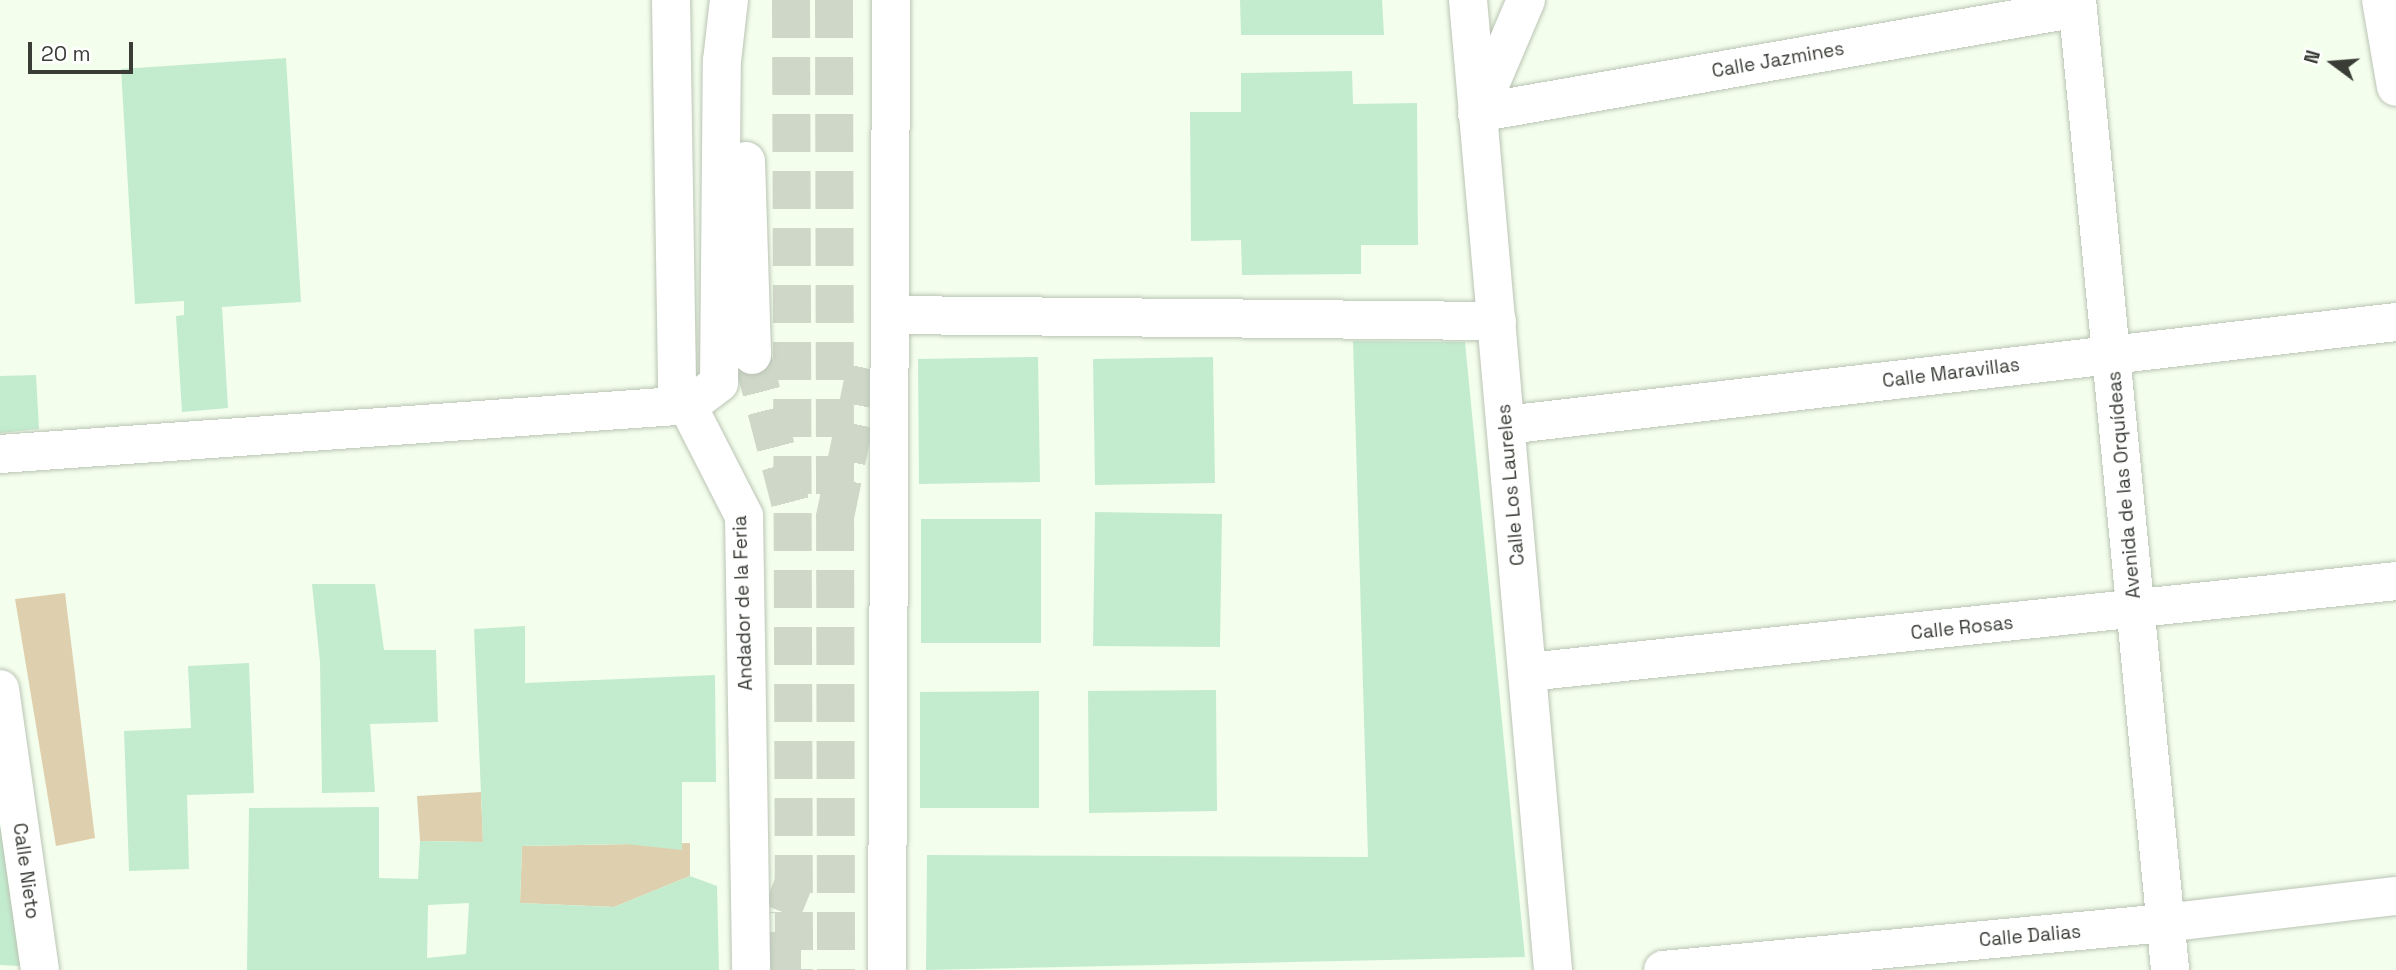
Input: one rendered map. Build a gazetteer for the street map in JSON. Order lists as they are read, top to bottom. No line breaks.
{"streets":{"street":["Calle Jazmines","Calle Maravillas","Calle Los Laureles","Avenida de las Orquídeas","Andador de la Feria","Calle Rosas","Calle Nieto","Calle Dalias"]},"crossings":[["Calle Jazmines","Calle Los Laureles"],["Calle Jazmines","Avenida de las Orquídeas"],["Calle Maravillas","Calle Los Laureles"],["Calle Maravillas","Avenida de las Orquídeas"],["Calle Los Laureles","Calle Rosas"],["Avenida de las Orquídeas","Calle Rosas"],["Avenida de las Orquídeas","Calle Dalias"]],"scale_bar":"20 m","north":"left"}
